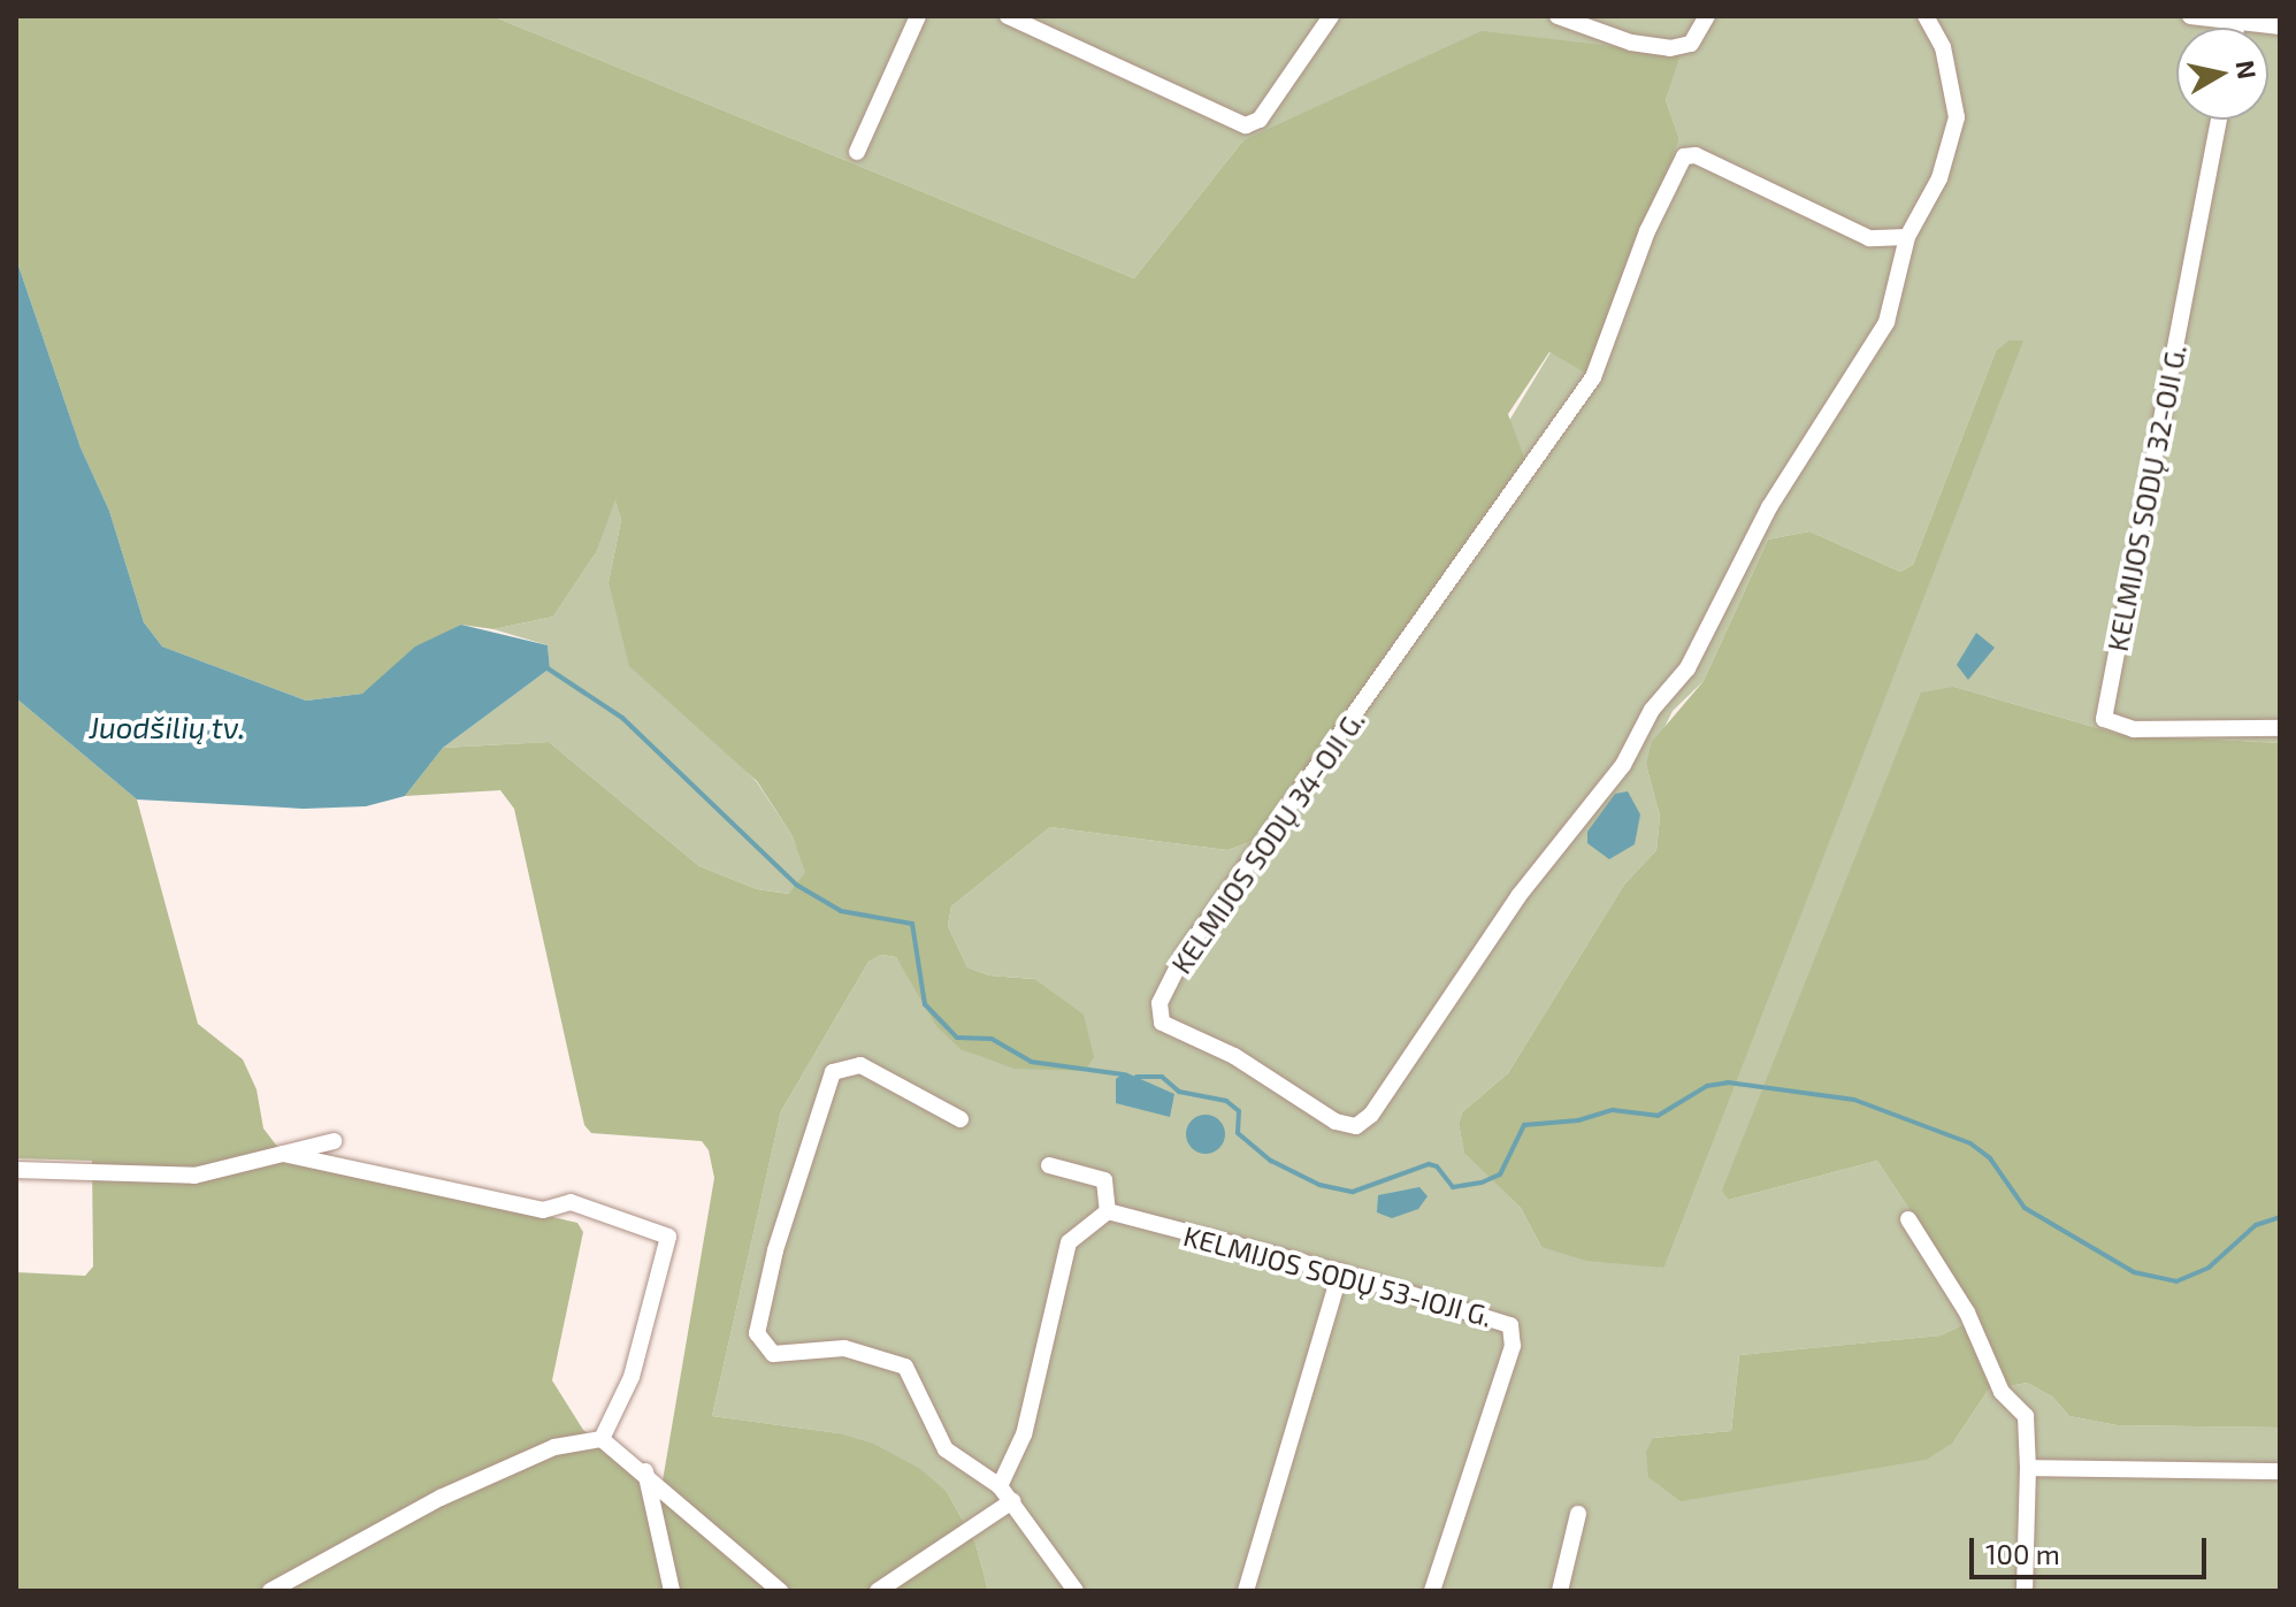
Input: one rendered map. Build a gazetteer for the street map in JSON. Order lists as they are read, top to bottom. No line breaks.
{"streets":{"street":["KELMIJOS SODŲ 32-OJI G.","KELMIJOS SODŲ 34-OJI G.","KELMIJOS SODŲ 53-IOJI G."]},"water":["Juodšilių tv."],"scale_bar":"100 m","north":"right"}
